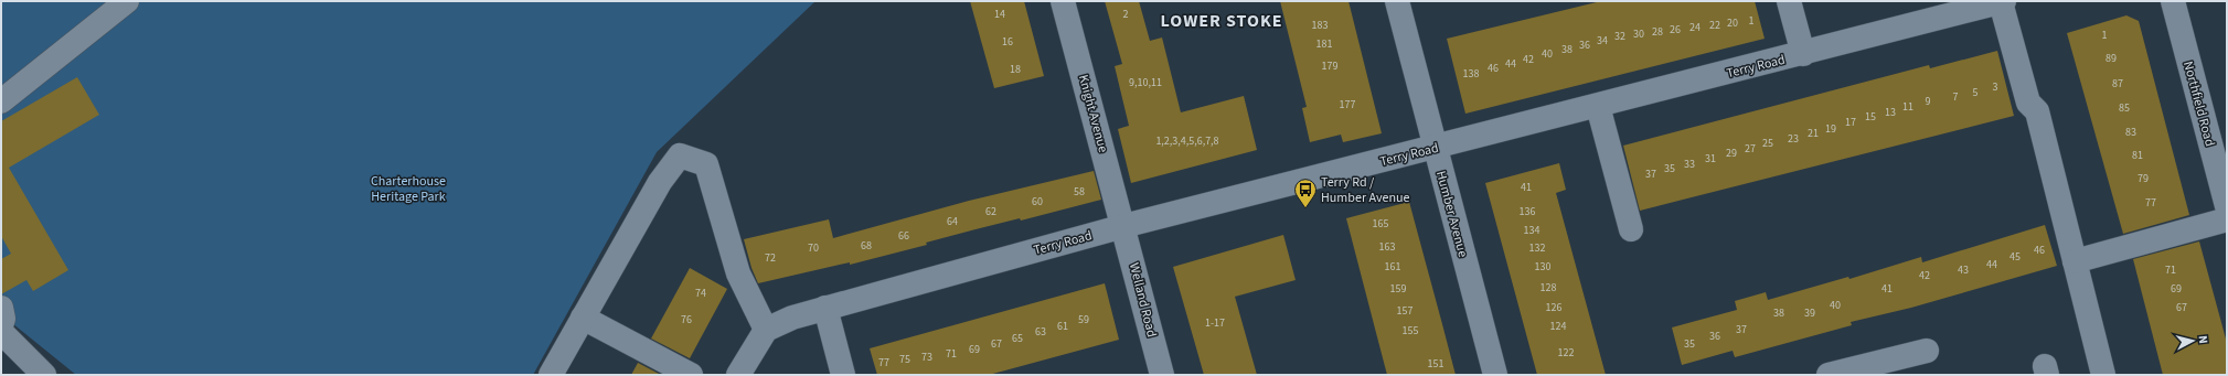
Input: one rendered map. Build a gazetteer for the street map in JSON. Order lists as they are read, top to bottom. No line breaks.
{"streets":{"street":["Terry Road","Northfield Road","Knight Avenue","Humber Avenue","Welland Road"]},"crossings":[["Terry Road","Knight Avenue"],["Terry Road","Humber Avenue"],["Terry Road","Welland Road"],["Knight Avenue","Welland Road"]],"districts":["LOWER STOKE"],"parks":["Charterhouse Heritage Park"],"places":{"bus stop":["Terry Rd / Humber Avenue"]},"house_numbers":["14","2","1","20","183","22","24","26","28","30","1","32","34","16","181","36","38","40","89","42","44","179","46","18","138","9,10,11","87","3","5","7","9","177","11","85","13","15","17","19","83","21","23","1,2,3,4,5,6,7,8","25","27","29","81","31","33","35","37","79","41","58","60","77","62","136","64","165","134","66","68","163","70","132","46","45","72","44","161","130","43","71","42","128","159","41","69","74","40","126","67","157","38","39","76","59","1-17","61","124","37","155","63","36","65","67","35","69","122","71","73","75","77","151"],"north":"right"}
